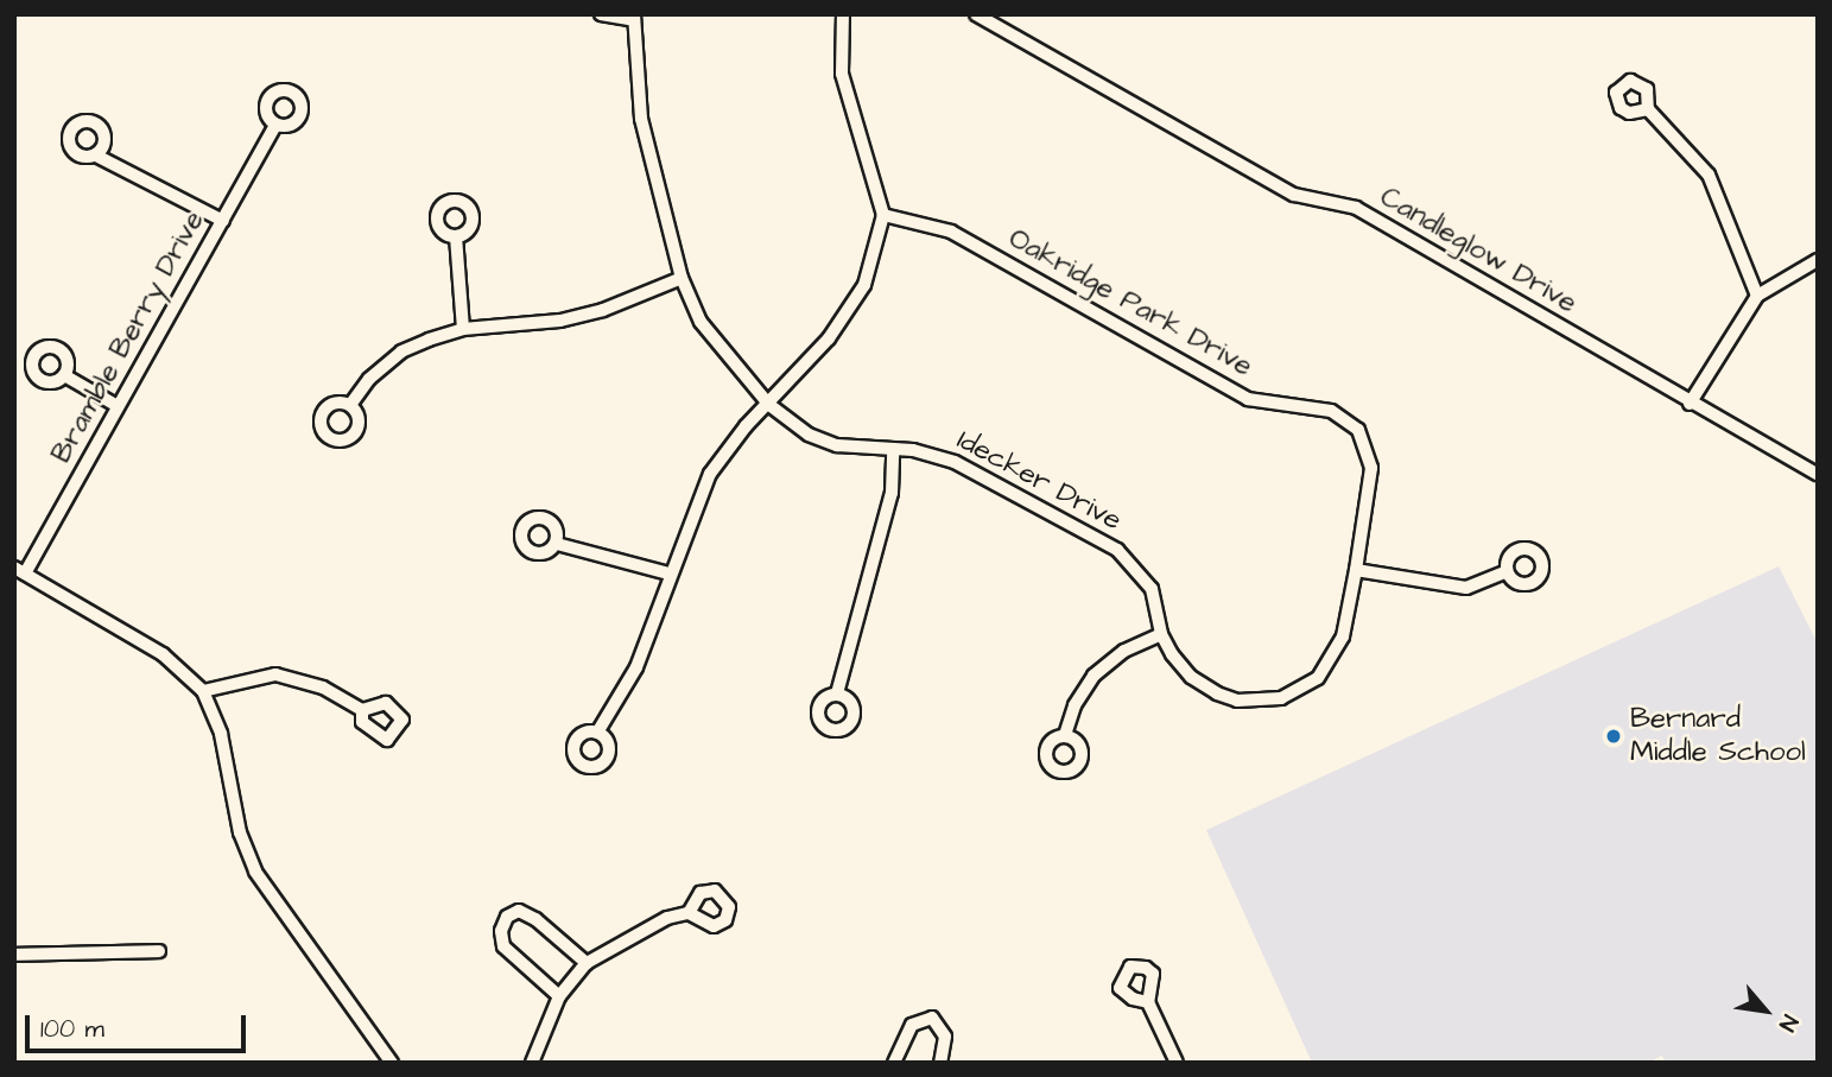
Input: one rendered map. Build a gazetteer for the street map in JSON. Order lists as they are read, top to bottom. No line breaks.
{"streets":{"street":["Candleglow Drive","Oakridge Park Drive","Bramble Berry Drive","Idecker Drive"]},"crossings":[["Oakridge Park Drive","Idecker Drive"]],"places":["Bernard Middle School"],"scale_bar":"100 m","north":"bottom right"}
